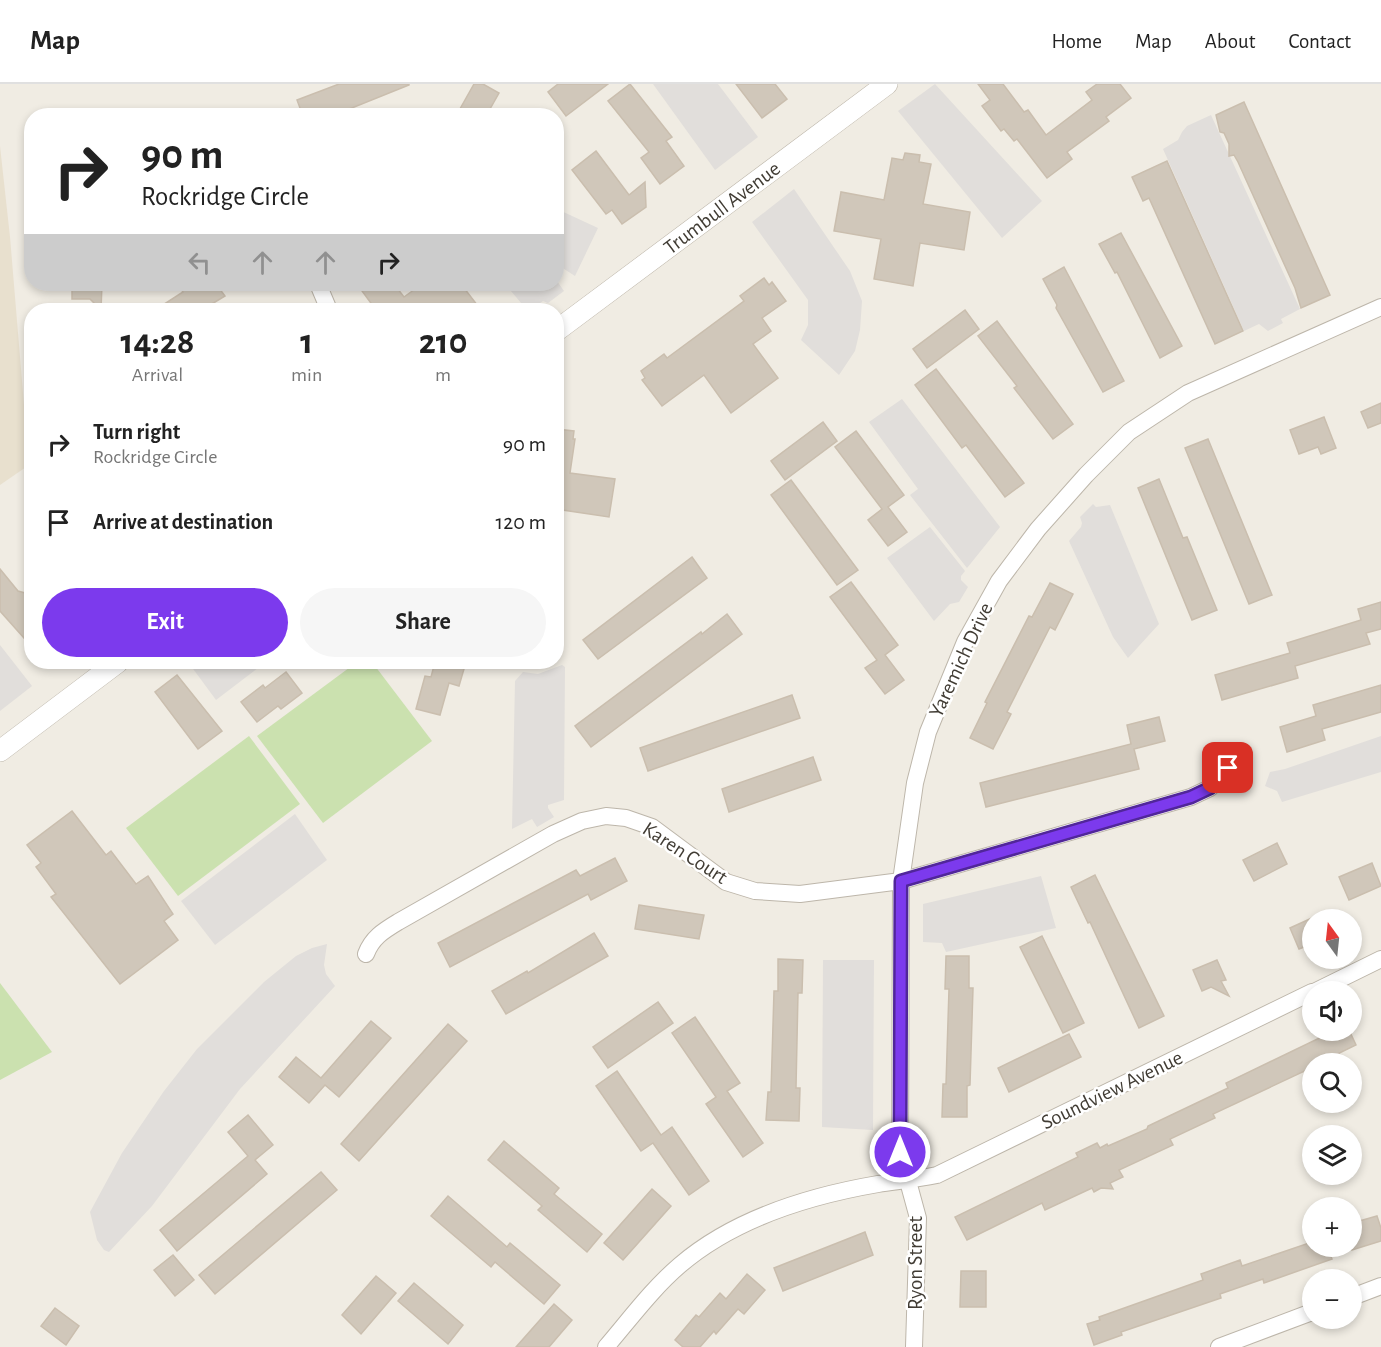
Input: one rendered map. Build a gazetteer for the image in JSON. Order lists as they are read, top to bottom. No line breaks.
{"streets":{"street":["Trumbull Avenue","Yaremich Drive","Karen Court","Soundview Avenue","Ryon Street"]},"crossings":[["Yaremich Drive","Karen Court"],["Yaremich Drive","Soundview Avenue"],["Yaremich Drive","Ryon Street"],["Soundview Avenue","Ryon Street"]],"north":"top","page":{"header":"Map","nav":["Home","Map","About","Contact"],"turn":["90 m","Rockridge Circle"],"eta":["14:28","Arrival","1","min","210","m"],"list":[{"name":"Turn right","note":"Rockridge Circle","value":"90 m"},{"name":"Arrive at destination","value":"120 m"}],"buttons":["Exit","Share"],"map_buttons":["+","−"]}}
